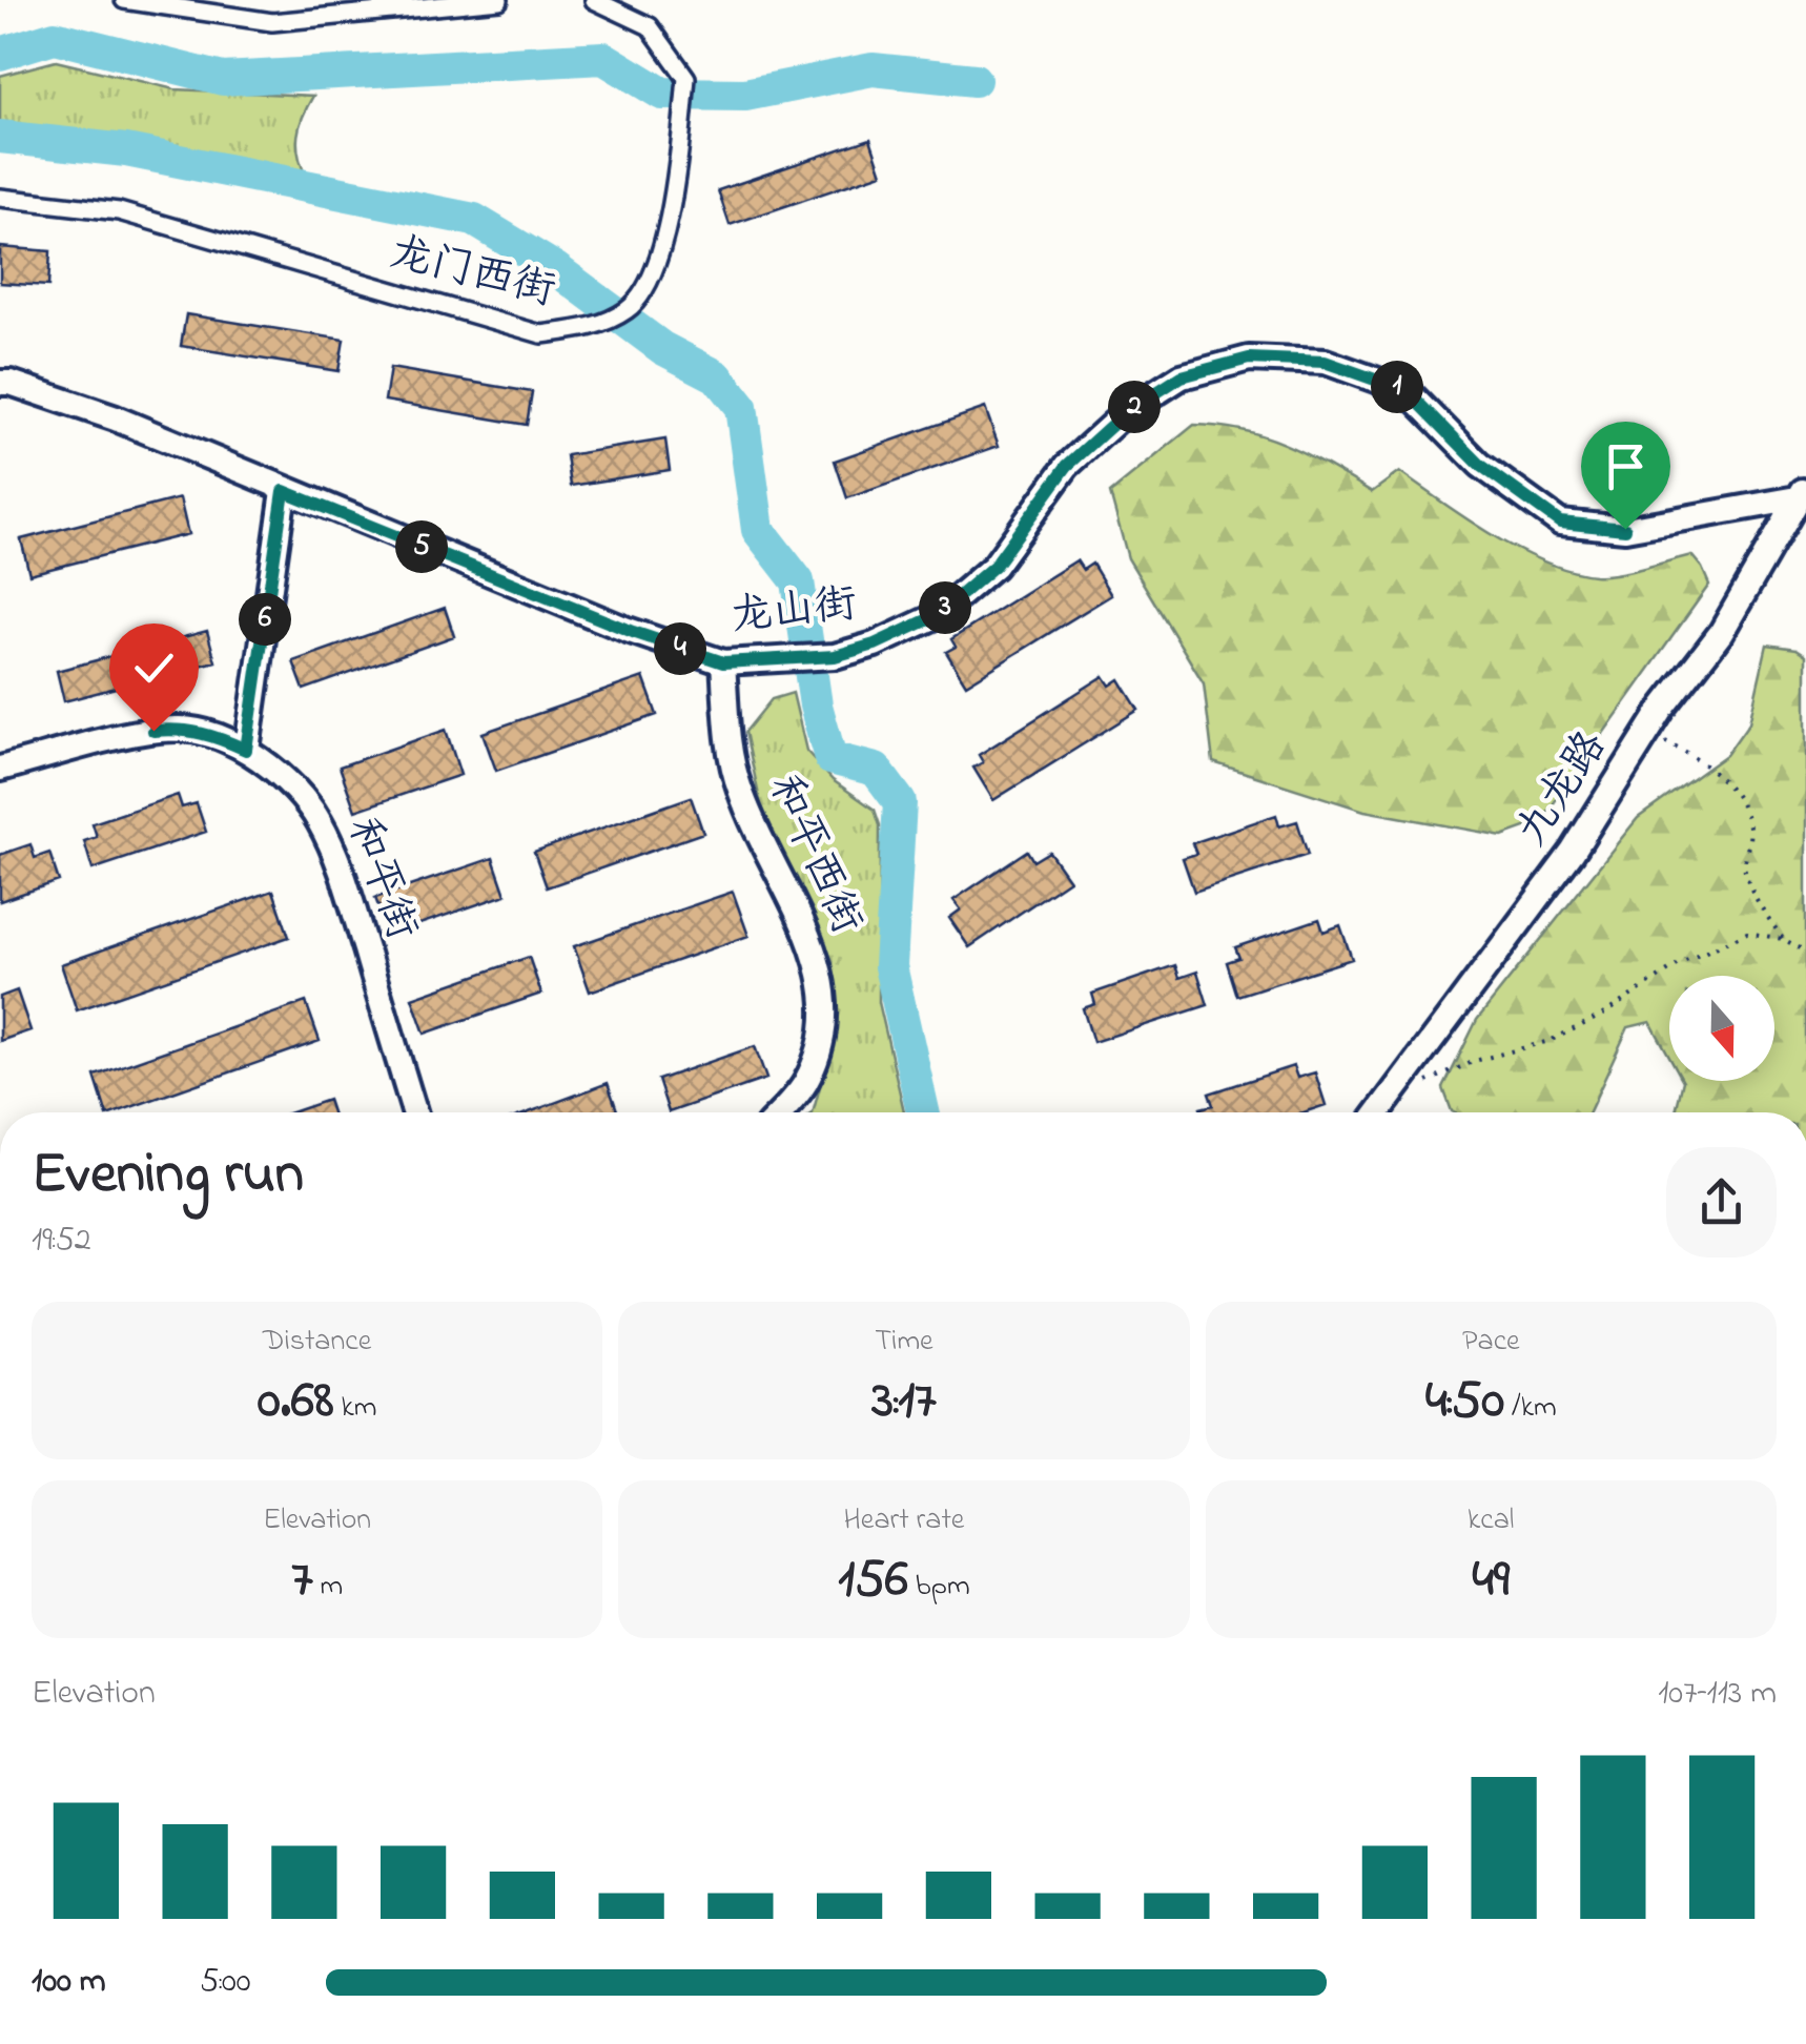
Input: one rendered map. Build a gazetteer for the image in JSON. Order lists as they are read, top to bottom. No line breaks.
{"streets":{"street":["龙门西街","龙山街","九龙路","和平西街","和平街"]},"crossings":[["龙山街","九龙路"],["龙山街","和平西街"]],"north":"bottom","page":{"pins":["1","2","5","3","6","4"],"heading":["Evening run","19:52"],"stats":[["Distance","0.68 km"],["Time","3:17"],["Pace","4:50 /km"],["Elevation","7 m"],["Heart rate","156 bpm"],["kcal","49"]],"chart":["Elevation","107–113 m"],"list":[{"name":"100 m","note":"5:00"}]}}
